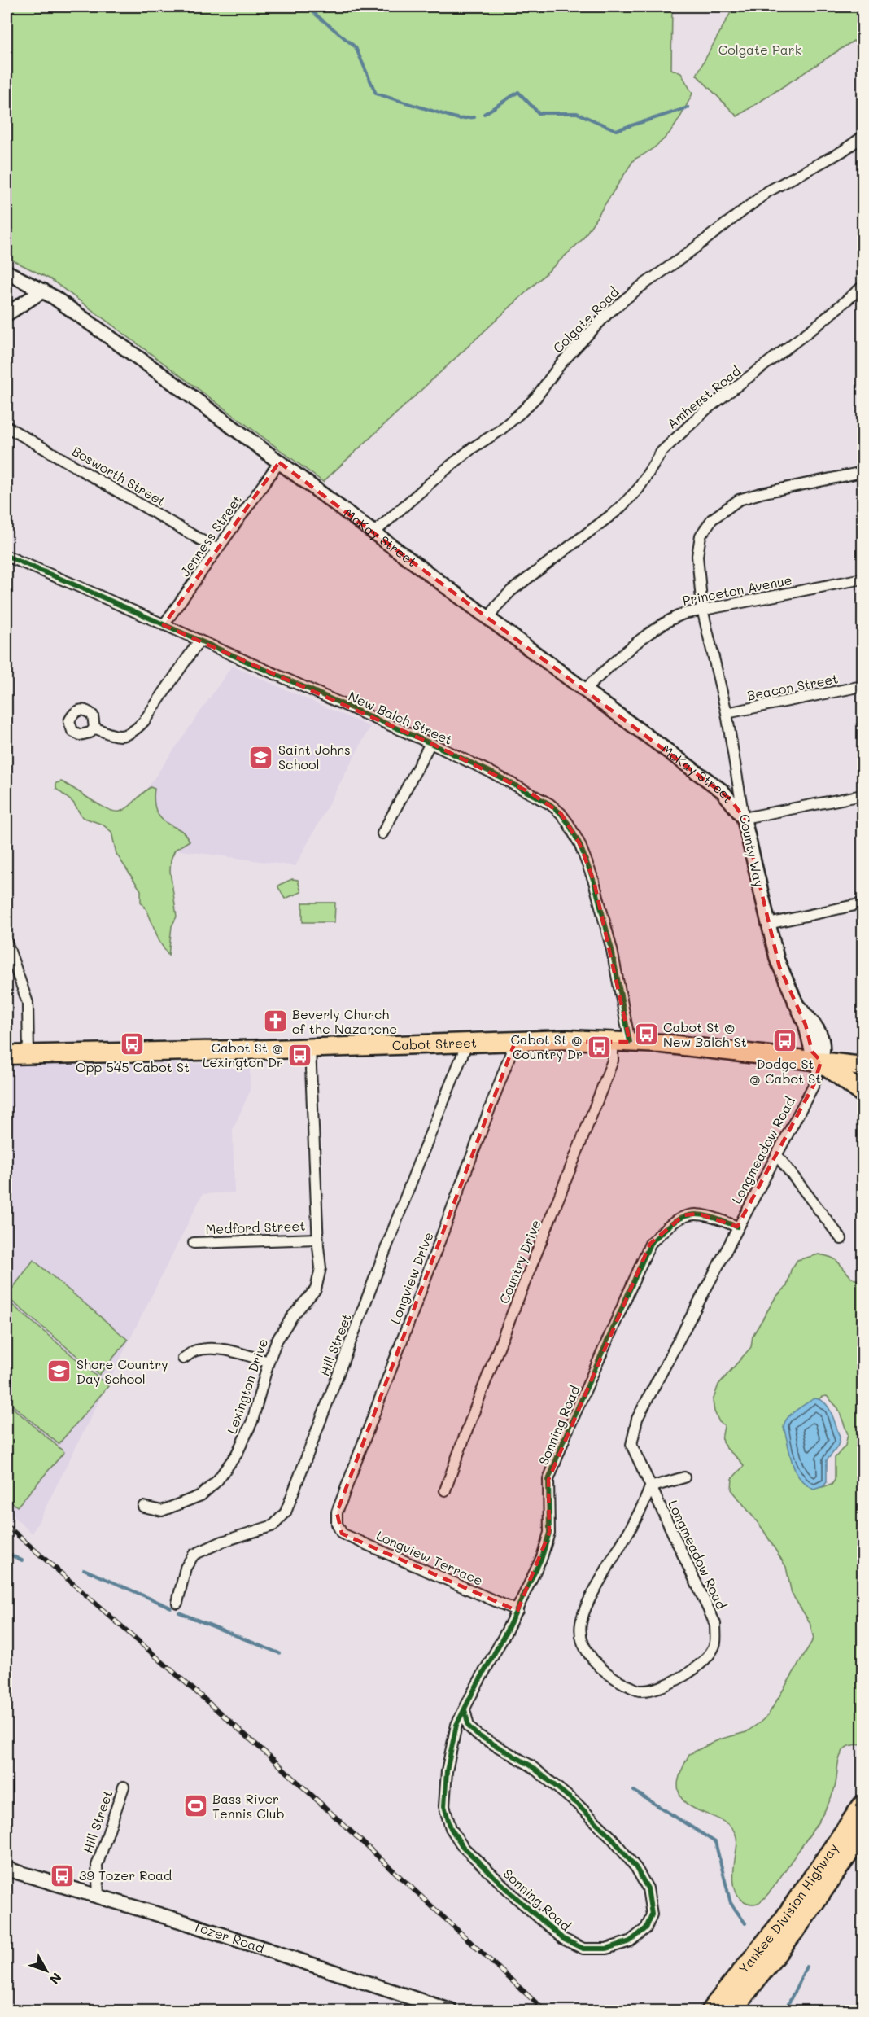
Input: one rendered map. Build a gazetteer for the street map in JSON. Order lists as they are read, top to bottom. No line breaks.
{"streets":{"highway":["Cabot Street","Yankee Division Highway"],"main road":["McKay Street","County Way","Tozer Road"],"street":["Colgate Road","Amherst Road","Bosworth Street","Jenness Street","Princeton Avenue","Beacon Street","New Balch Street","Longmeadow Road","Medford Street","Country Drive","Longview Drive","Hill Street","Lexington Drive","Sonning Road","Longview Terrace"]},"crossings":[["Colgate Road","McKay Street"],["Amherst Road","McKay Street"],["Bosworth Street","Jenness Street"],["Jenness Street","McKay Street"],["Jenness Street","New Balch Street"],["McKay Street","Princeton Avenue"],["McKay Street","County Way"],["Princeton Avenue","County Way"],["Beacon Street","County Way"],["New Balch Street","Cabot Street"],["New Balch Street","Country Drive"],["County Way","Cabot Street"],["County Way","Longmeadow Road"],["Cabot Street","Longmeadow Road"],["Cabot Street","Country Drive"],["Cabot Street","Longview Drive"],["Cabot Street","Hill Street"],["Cabot Street","Lexington Drive"],["Longmeadow Road","Sonning Road"],["Medford Street","Lexington Drive"],["Longview Drive","Longview Terrace"],["Hill Street","Tozer Road"],["Sonning Road","Longview Terrace"]],"parks":["Colgate Park"],"places":{"school or university":["Saint Johns School","Shore Country Day School"],"church":["Beverly Church of the Nazarene"],"bus stop":["Cabot St @ New Balch St","Dodge St @ Cabot St","Opp 545 Cabot St","Cabot St @ Country Dr","Cabot St @ Lexington Dr","39 Tozer Road"],"sports":["Bass River Tennis Club"]},"north":"bottom right"}
